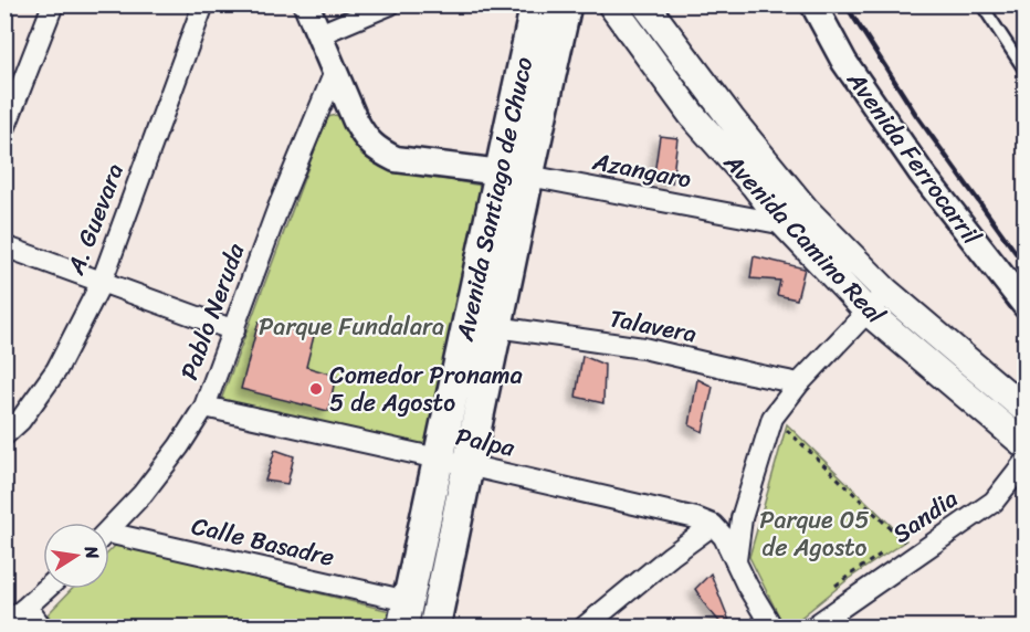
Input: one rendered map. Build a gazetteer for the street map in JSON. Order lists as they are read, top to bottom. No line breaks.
{"streets":{"main road":["Avenida Santiago de Chuco","Avenida Camino Real"],"street":["Avenida Ferrocarril","Azangaro","A. Guevara","Pablo Neruda","Talavera","Palpa","Sandia","Calle Basadre"]},"crossings":[["Azangaro","Avenida Santiago de Chuco"],["Azangaro","Avenida Camino Real"],["Avenida Santiago de Chuco","Talavera"],["Avenida Santiago de Chuco","Palpa"],["Avenida Santiago de Chuco","Calle Basadre"],["Pablo Neruda","Palpa"]],"parks":["Parque Fundalara","Parque 05 de Agosto"],"places":["Comedor Pronama 5 de Agosto"],"north":"right"}
